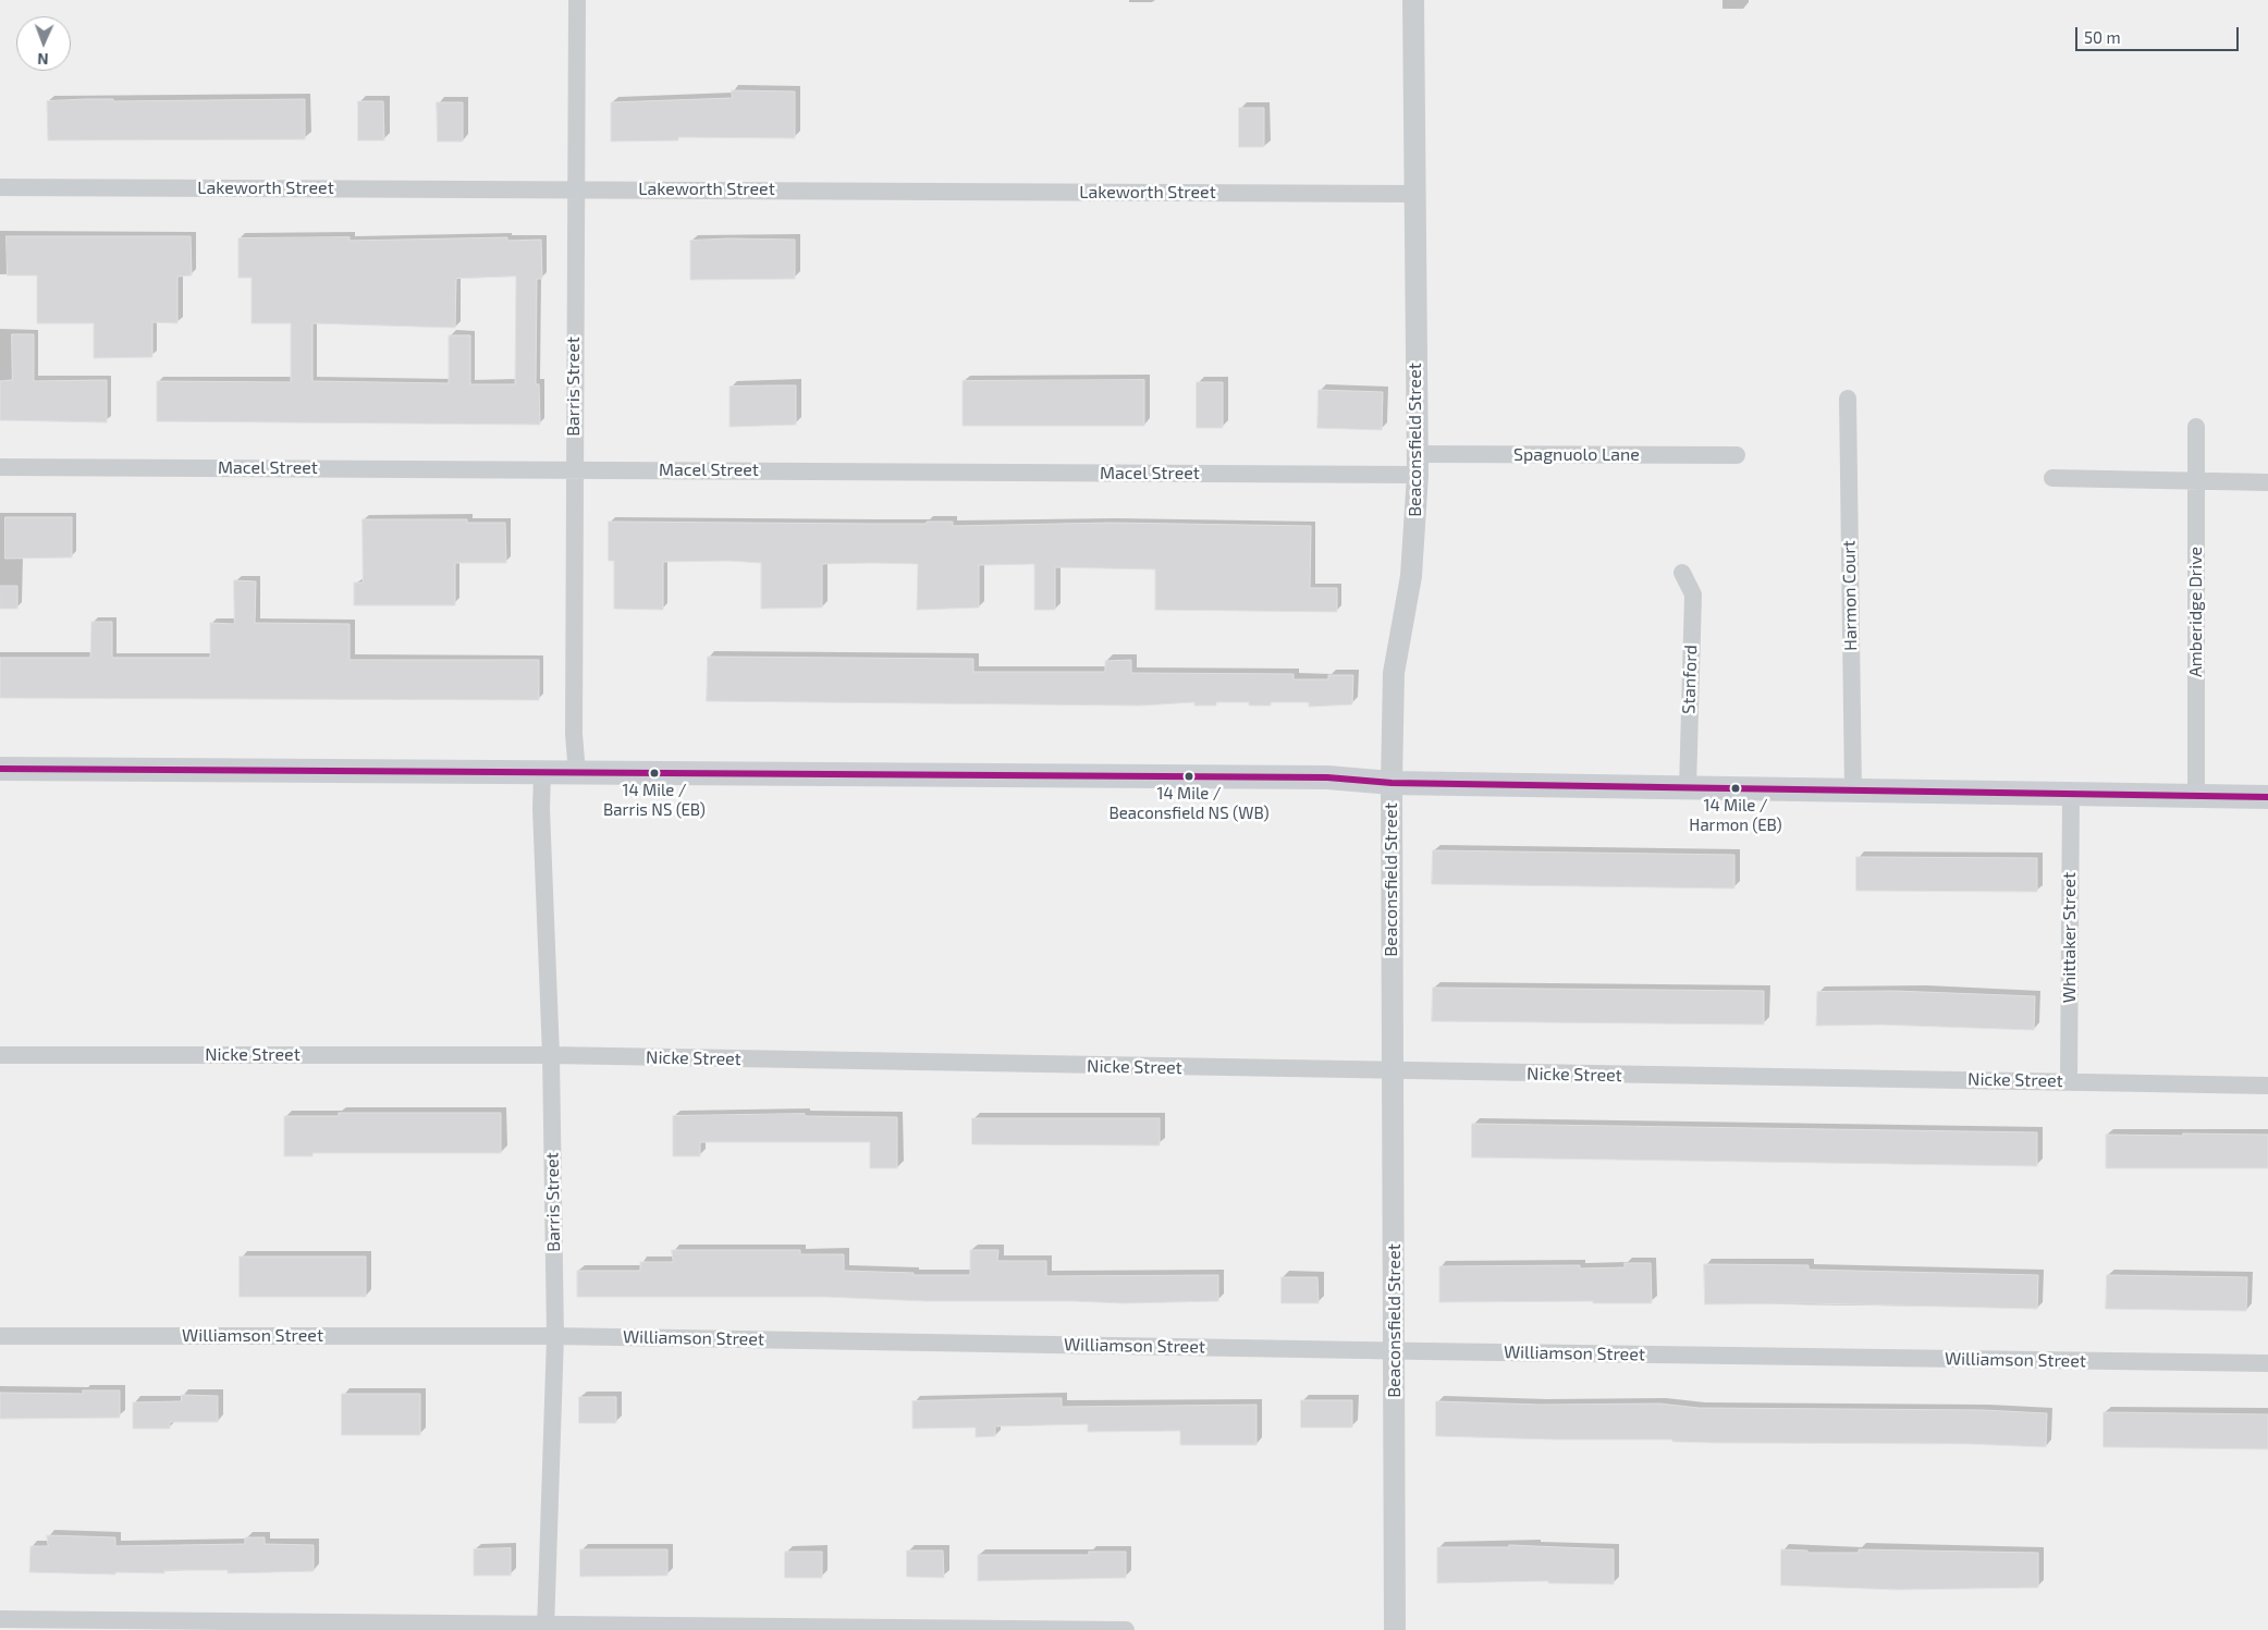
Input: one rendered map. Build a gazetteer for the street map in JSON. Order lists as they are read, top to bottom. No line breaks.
{"streets":{"street":["Lakeworth Street","Barris Street","Beaconsfield Street","Spagnuolo Lane","Macel Street","Harmon Court","Amberidge Drive","Stanford","Whittaker Street","Nicke Street","Williamson Street"]},"crossings":[["Lakeworth Street","Barris Street"],["Lakeworth Street","Beaconsfield Street"],["Barris Street","Macel Street"],["Barris Street","Nicke Street"],["Barris Street","Williamson Street"],["Beaconsfield Street","Spagnuolo Lane"],["Beaconsfield Street","Macel Street"],["Beaconsfield Street","Nicke Street"],["Beaconsfield Street","Williamson Street"],["Spagnuolo Lane","Macel Street"],["Whittaker Street","Nicke Street"]],"places":["14 Mile / Barris NS (EB)","14 Mile / Beaconsfield NS (WB)","14 Mile / Harmon (EB)"],"scale_bar":"50 m","north":"bottom"}
